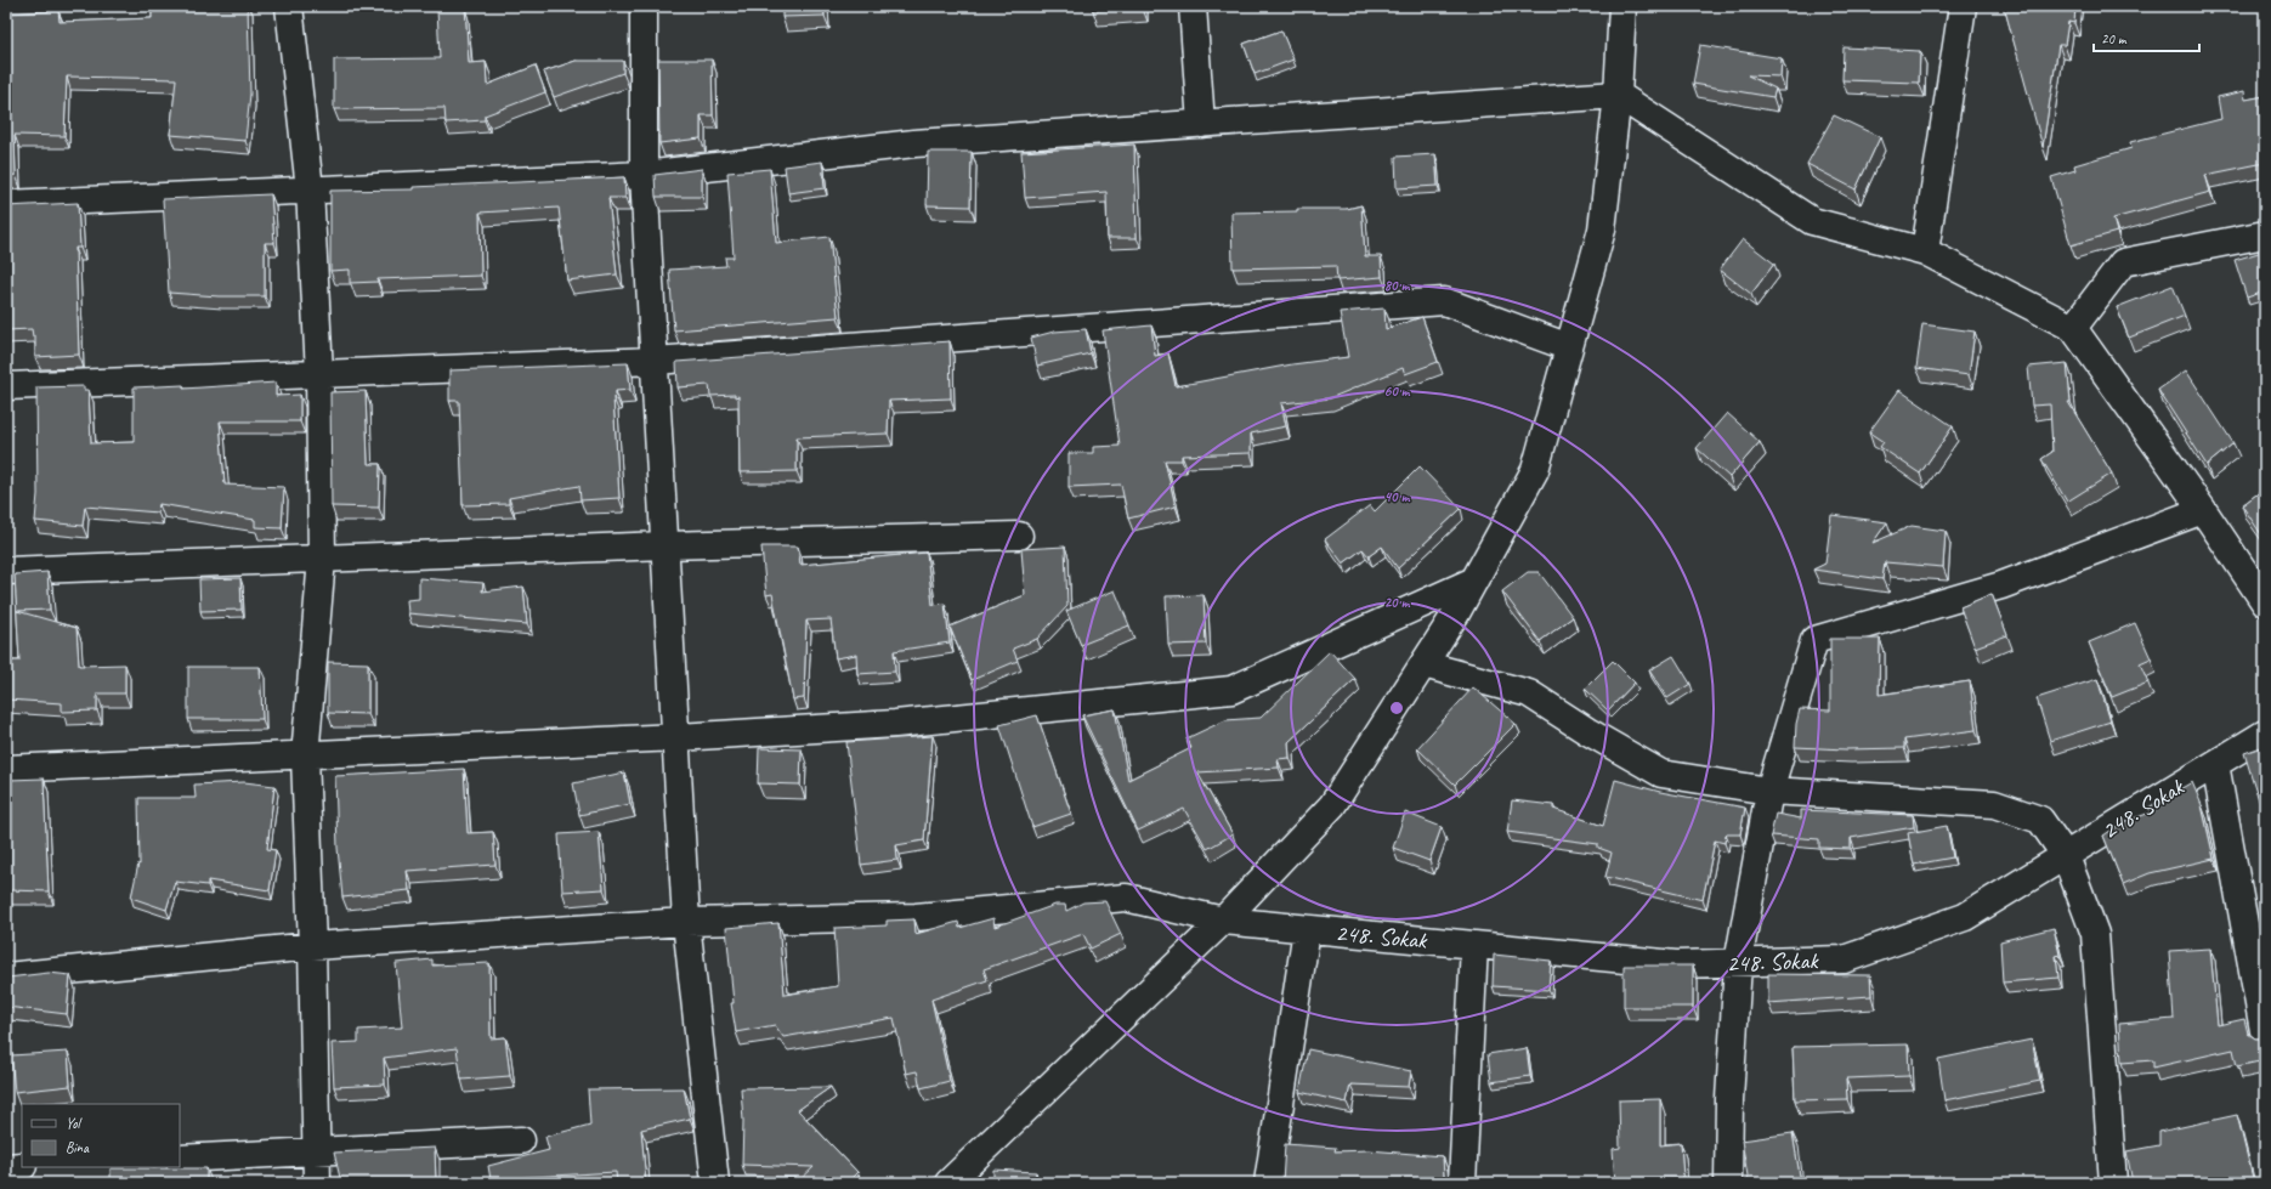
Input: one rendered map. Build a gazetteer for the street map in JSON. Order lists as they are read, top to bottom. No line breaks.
{"streets":{"street":["248. Sokak"]},"legend":["Yol","Bina"],"scale_bar":"20 m","rings":["80 m","60 m","40 m","20 m"]}
